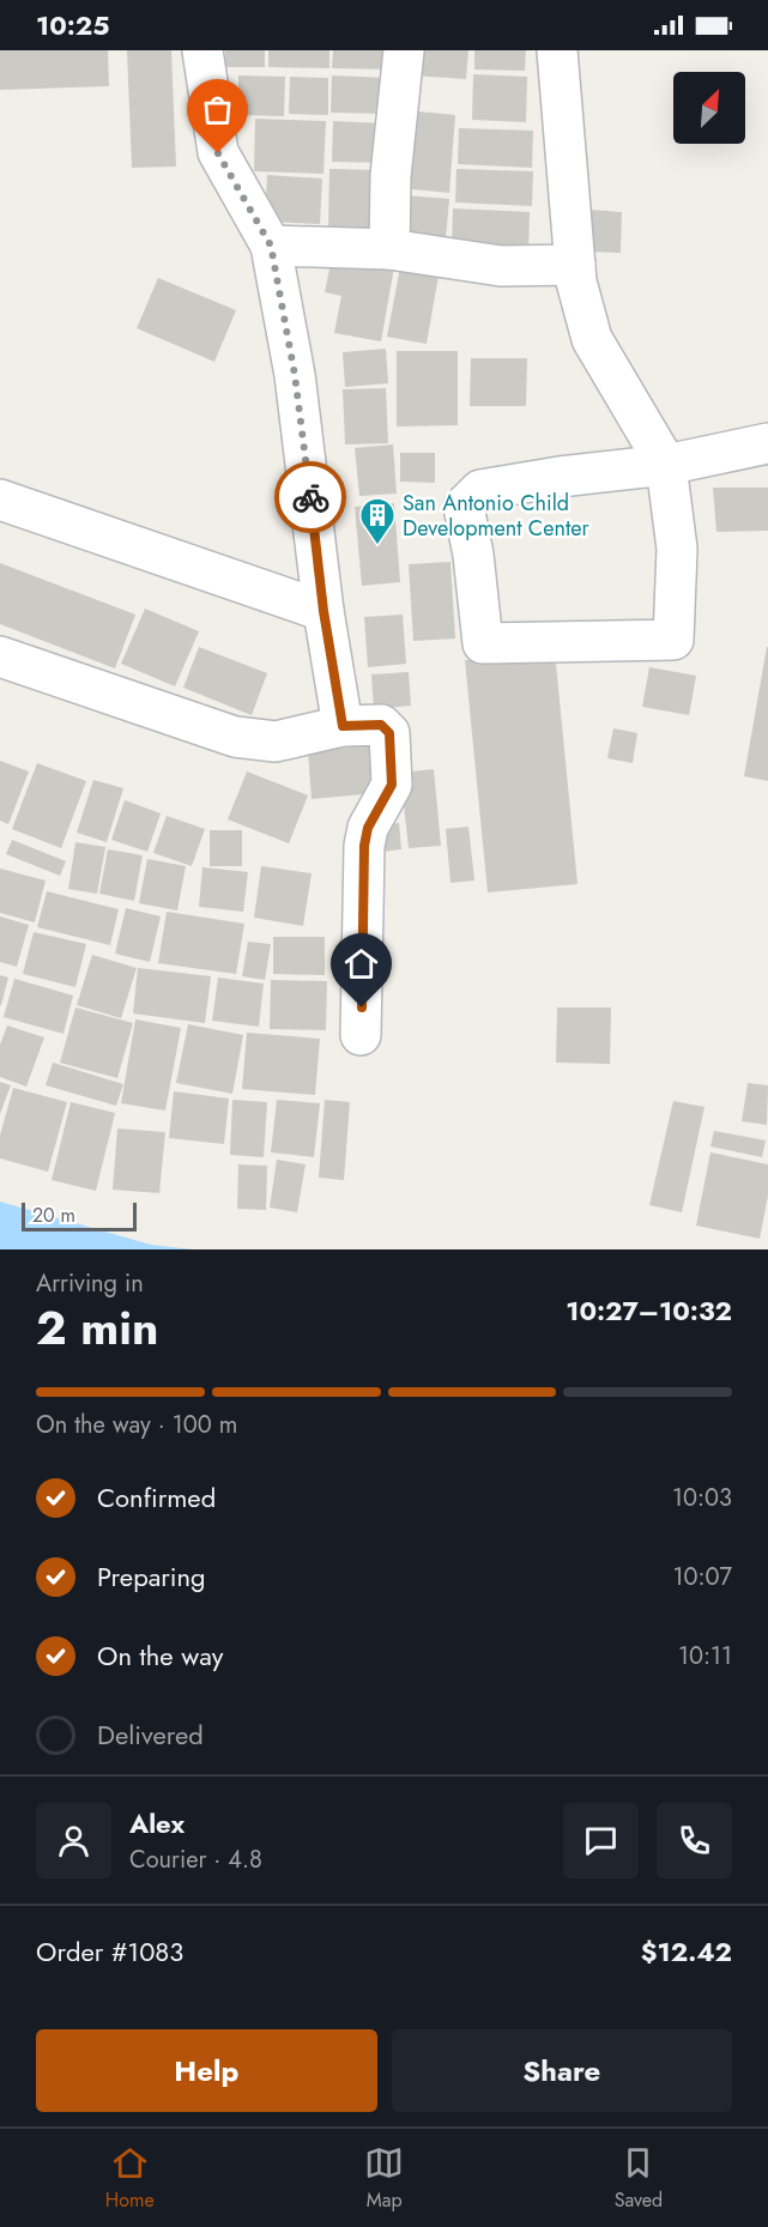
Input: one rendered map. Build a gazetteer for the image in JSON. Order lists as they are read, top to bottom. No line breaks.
{"places":{"building":["San Antonio Child Development Center"]},"scale_bar":"20 m","north":"top right","page":{"status":"10:25","scale":"20 m","heading":["2 min","Arriving in","10:27–10:32"],"panel":["Alex","Courier · 4.8","Order #1083","$12.42"],"bar":"On the way · 100 m","list":[["Confirmed","10:03"],["Preparing","10:07"],["On the way","10:11"],"Delivered"],"buttons":["Help","Share"],"tabs":["Home","Map","Saved"]}}
